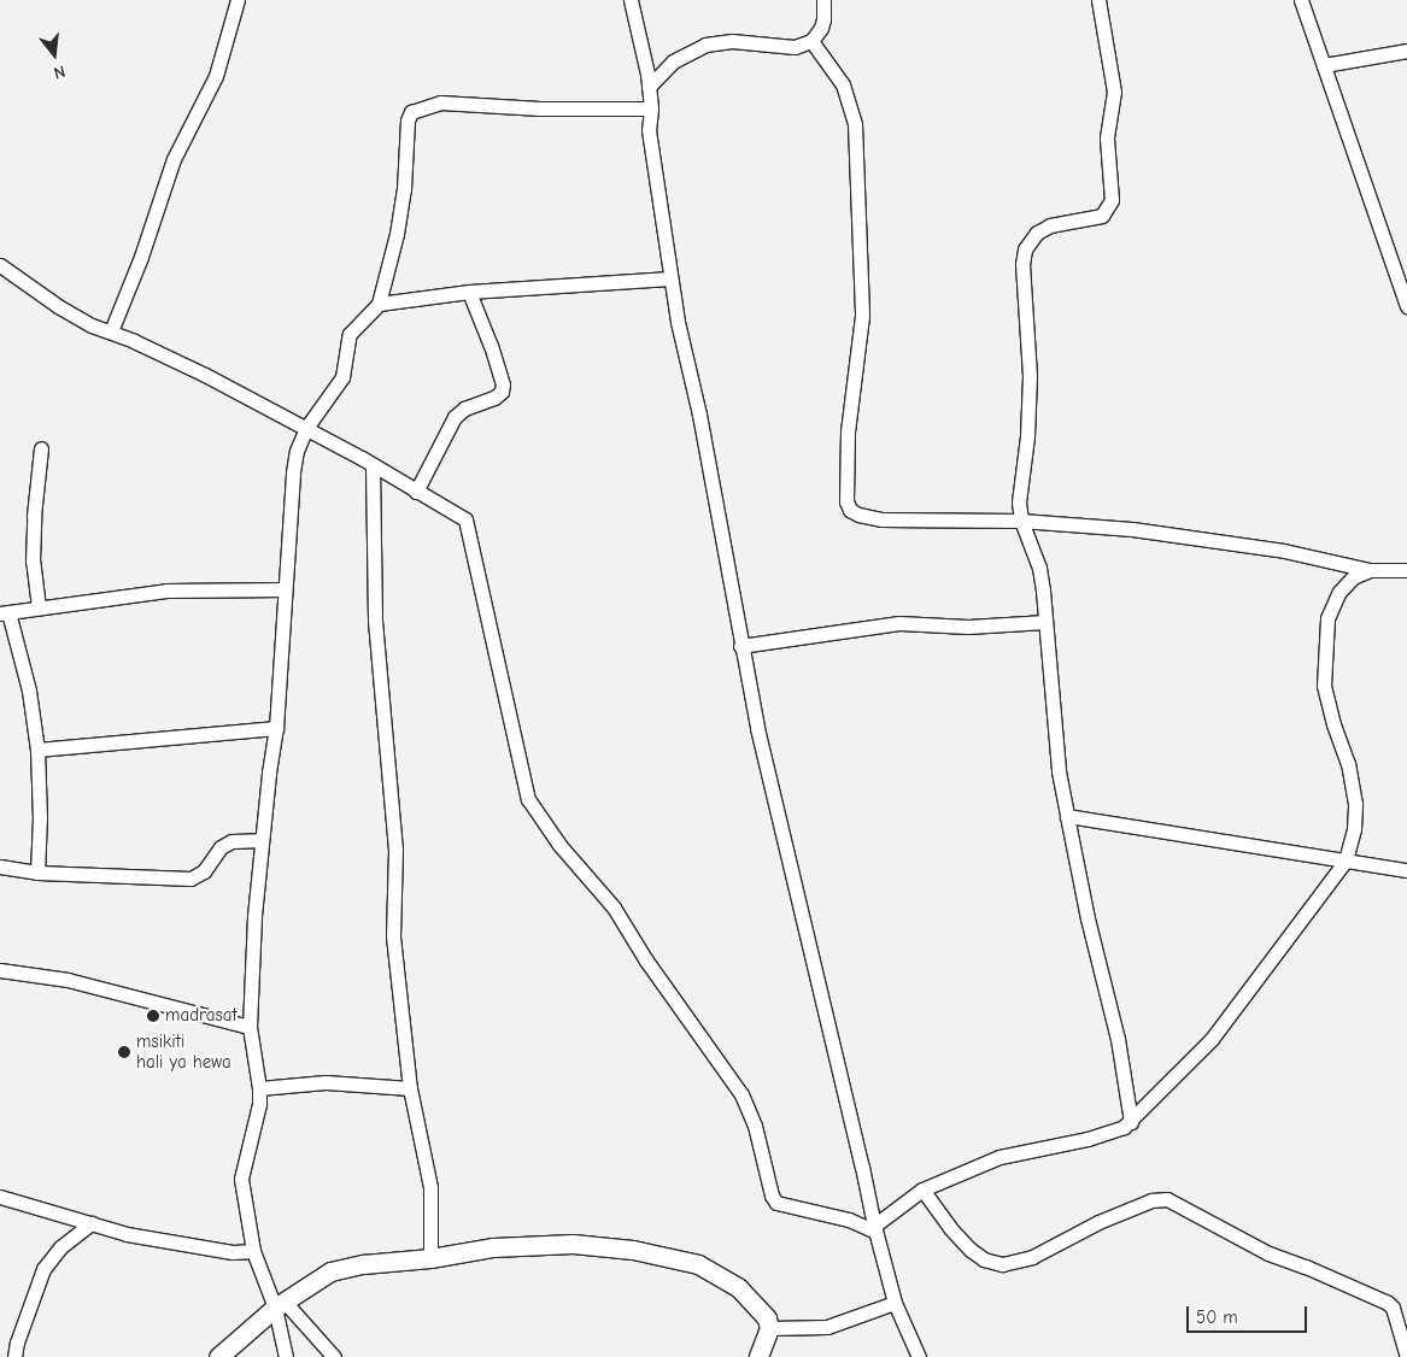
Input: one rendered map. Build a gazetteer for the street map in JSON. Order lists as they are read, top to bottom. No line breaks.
{"places":["madrasat","msikiti hali ya hewa"],"scale_bar":"50 m","north":"bottom"}
